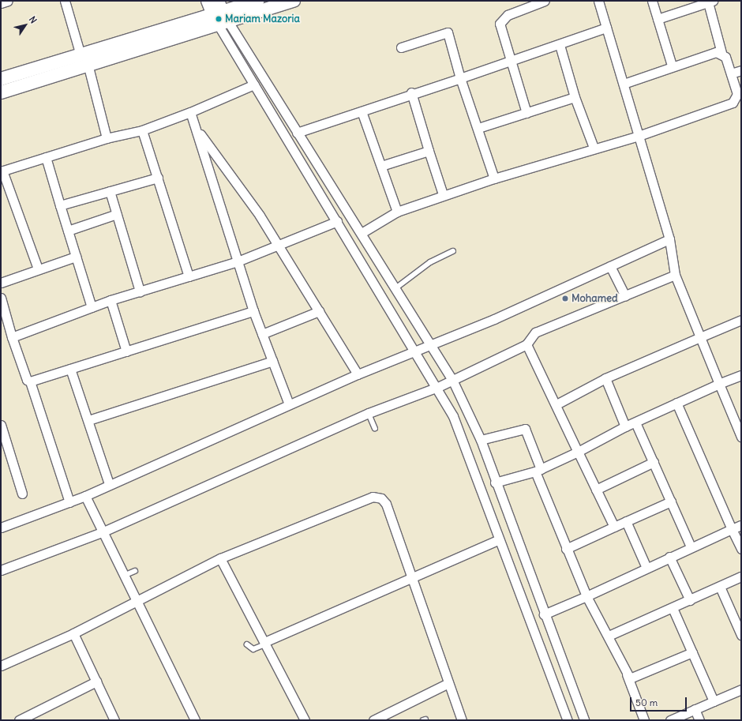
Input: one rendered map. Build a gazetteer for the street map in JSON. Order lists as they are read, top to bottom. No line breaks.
{"places":["Mariam Mazoria","Mohamed"],"scale_bar":"50 m","north":"top right"}
